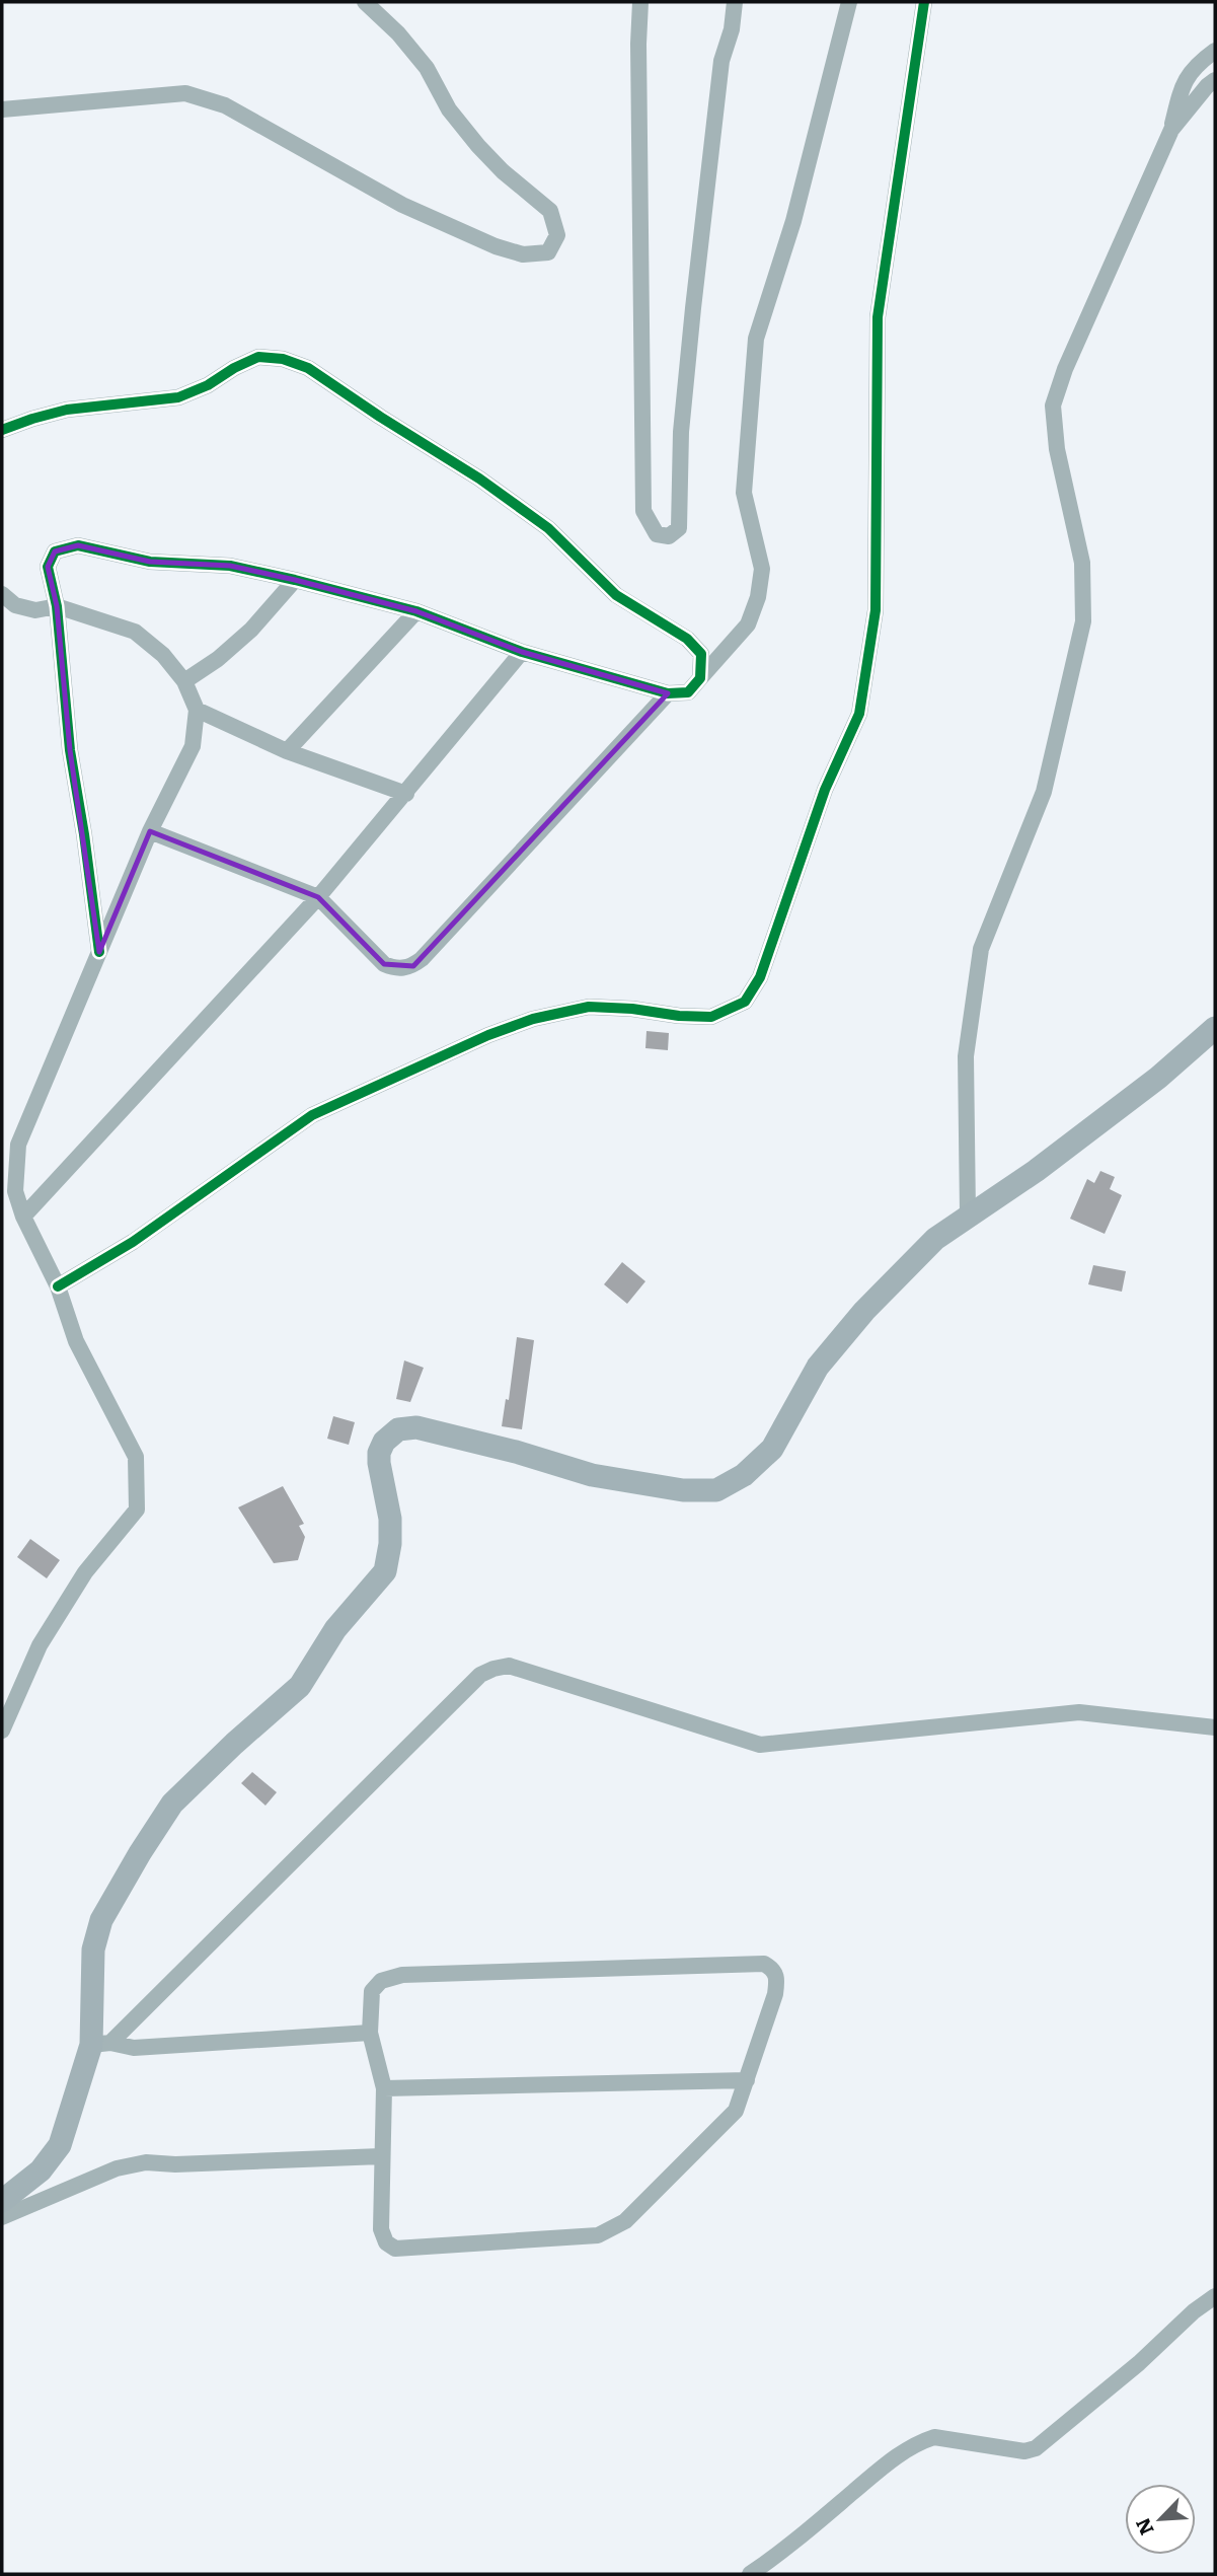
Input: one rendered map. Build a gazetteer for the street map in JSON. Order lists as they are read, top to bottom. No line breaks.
{"north":"bottom left"}
